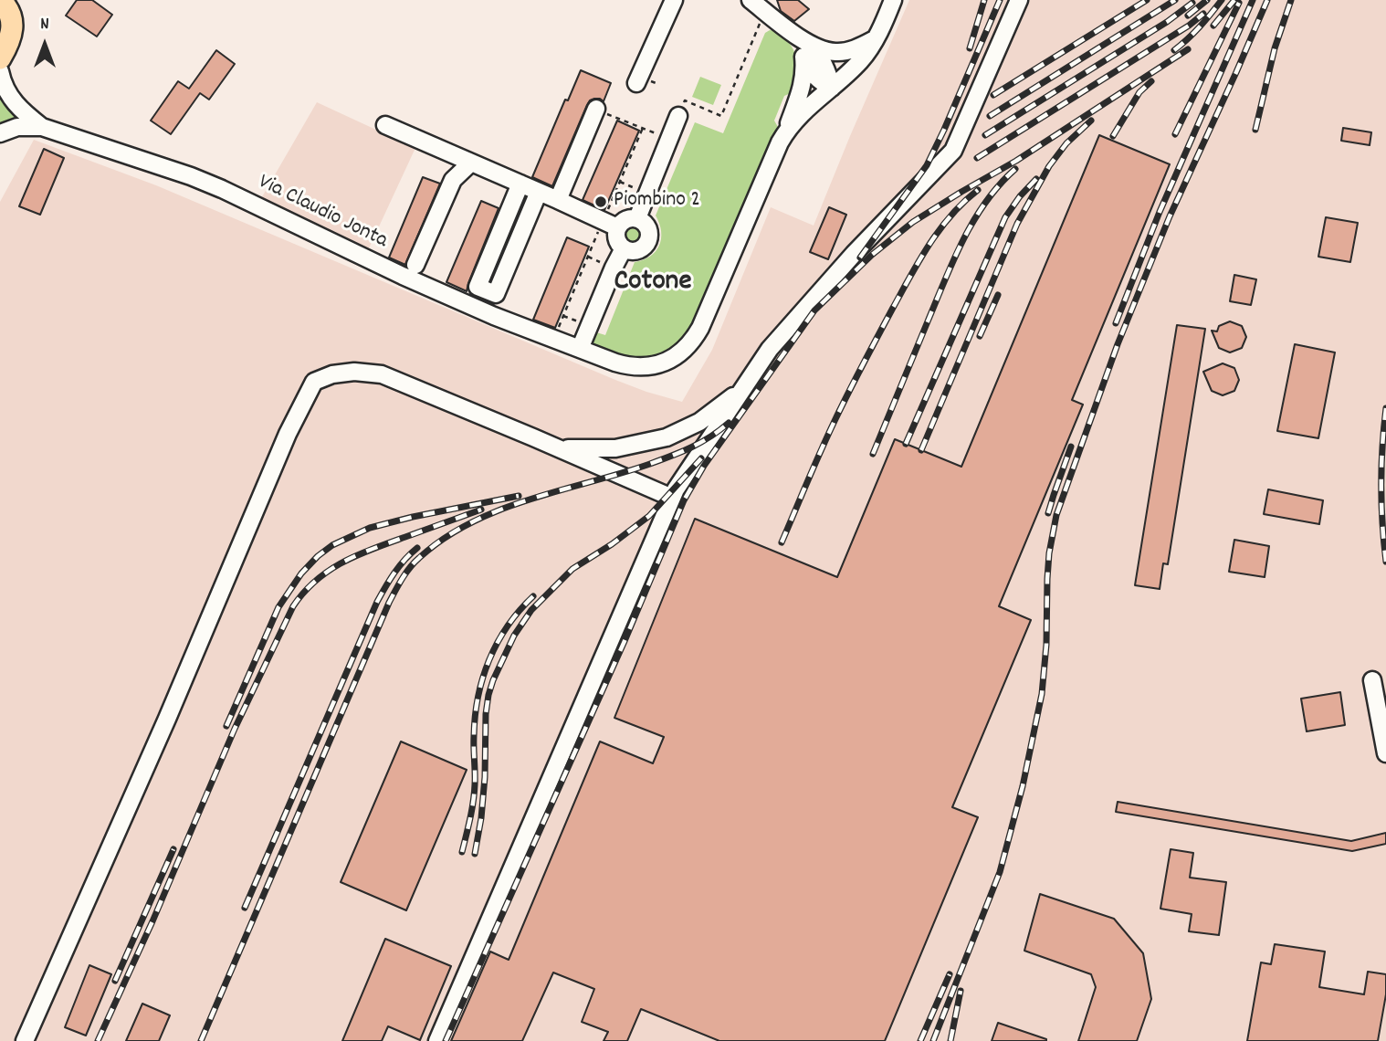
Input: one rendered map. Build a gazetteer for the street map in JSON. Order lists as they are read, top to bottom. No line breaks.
{"streets":{"street":["Via Claudio Jonta"]},"districts":["Cotone"],"places":["Piombino 2"],"north":"top"}
